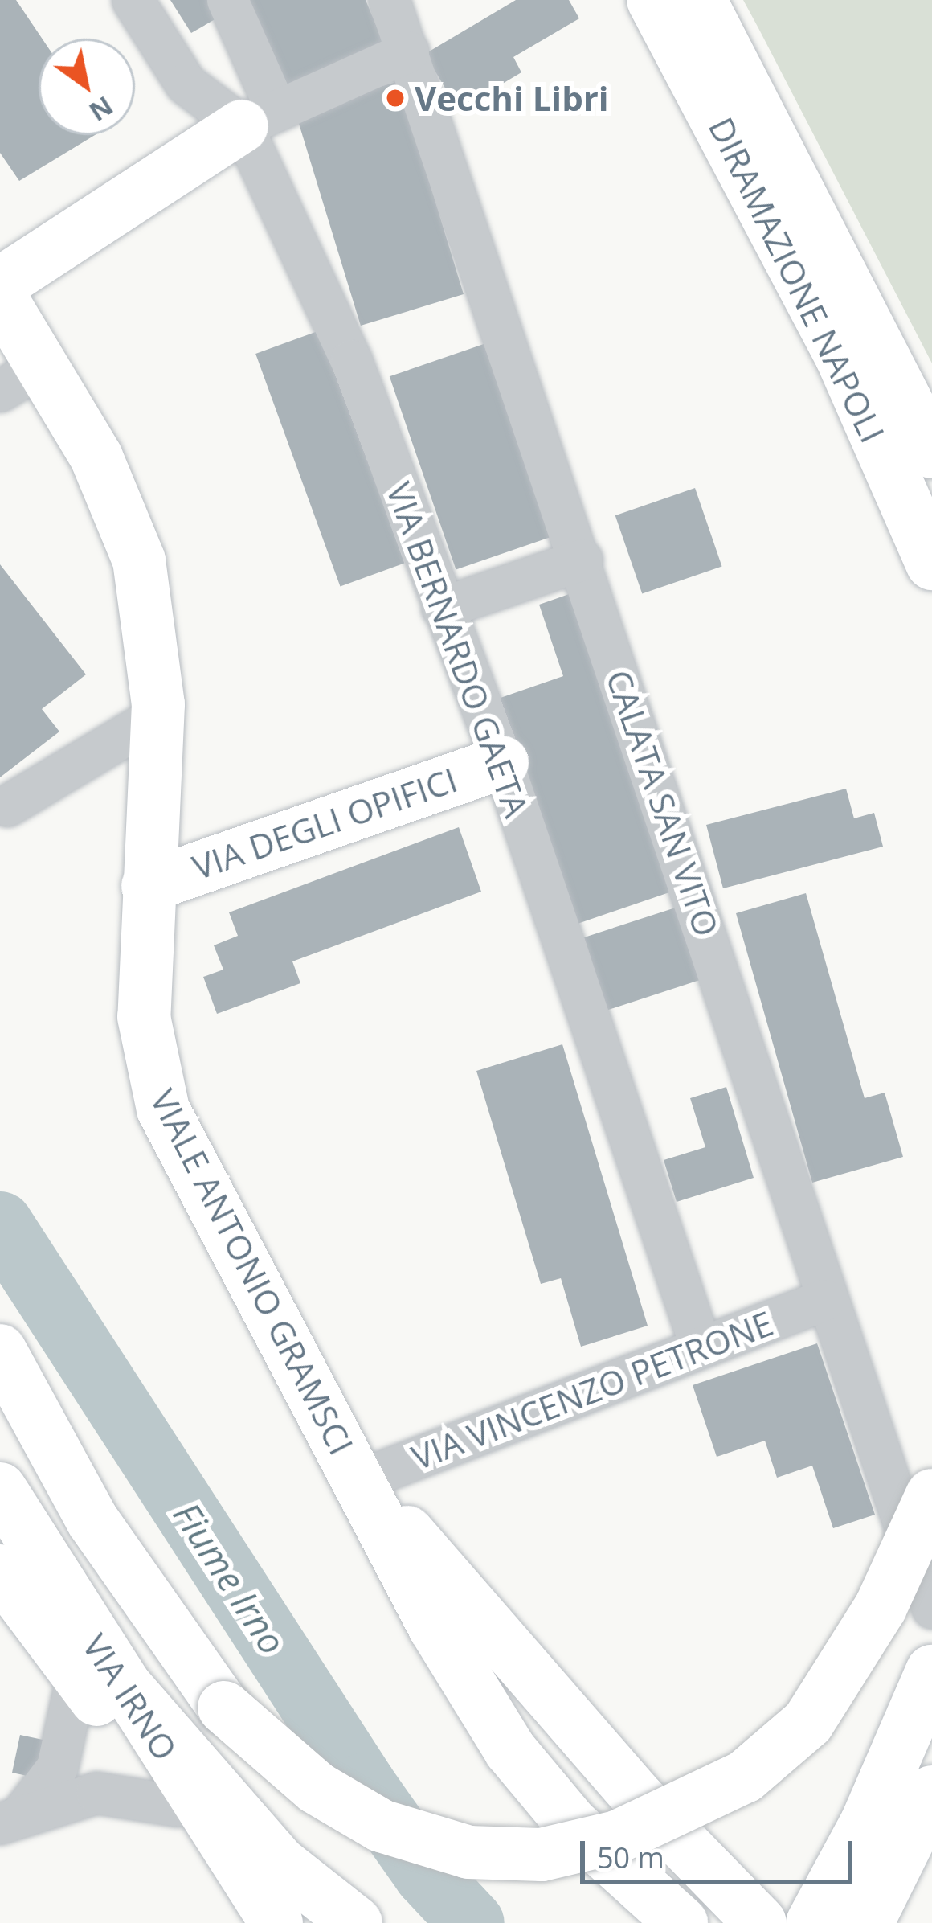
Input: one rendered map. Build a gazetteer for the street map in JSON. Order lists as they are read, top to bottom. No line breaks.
{"streets":{"main road":["DIRAMAZIONE NAPOLI","VIA DEGLI OPIFICI","VIALE ANTONIO GRAMSCI","VIA IRNO"],"street":["VIA BERNARDO GAETA","CALATA SAN VITO","VIA VINCENZO PETRONE"]},"crossings":[["VIA BERNARDO GAETA","VIA DEGLI OPIFICI"],["VIA BERNARDO GAETA","VIA VINCENZO PETRONE"],["CALATA SAN VITO","VIA VINCENZO PETRONE"],["VIA DEGLI OPIFICI","VIALE ANTONIO GRAMSCI"],["VIALE ANTONIO GRAMSCI","VIA VINCENZO PETRONE"]],"water":["Fiume Irno"],"places":["Vecchi Libri"],"scale_bar":"50 m","north":"bottom right"}
